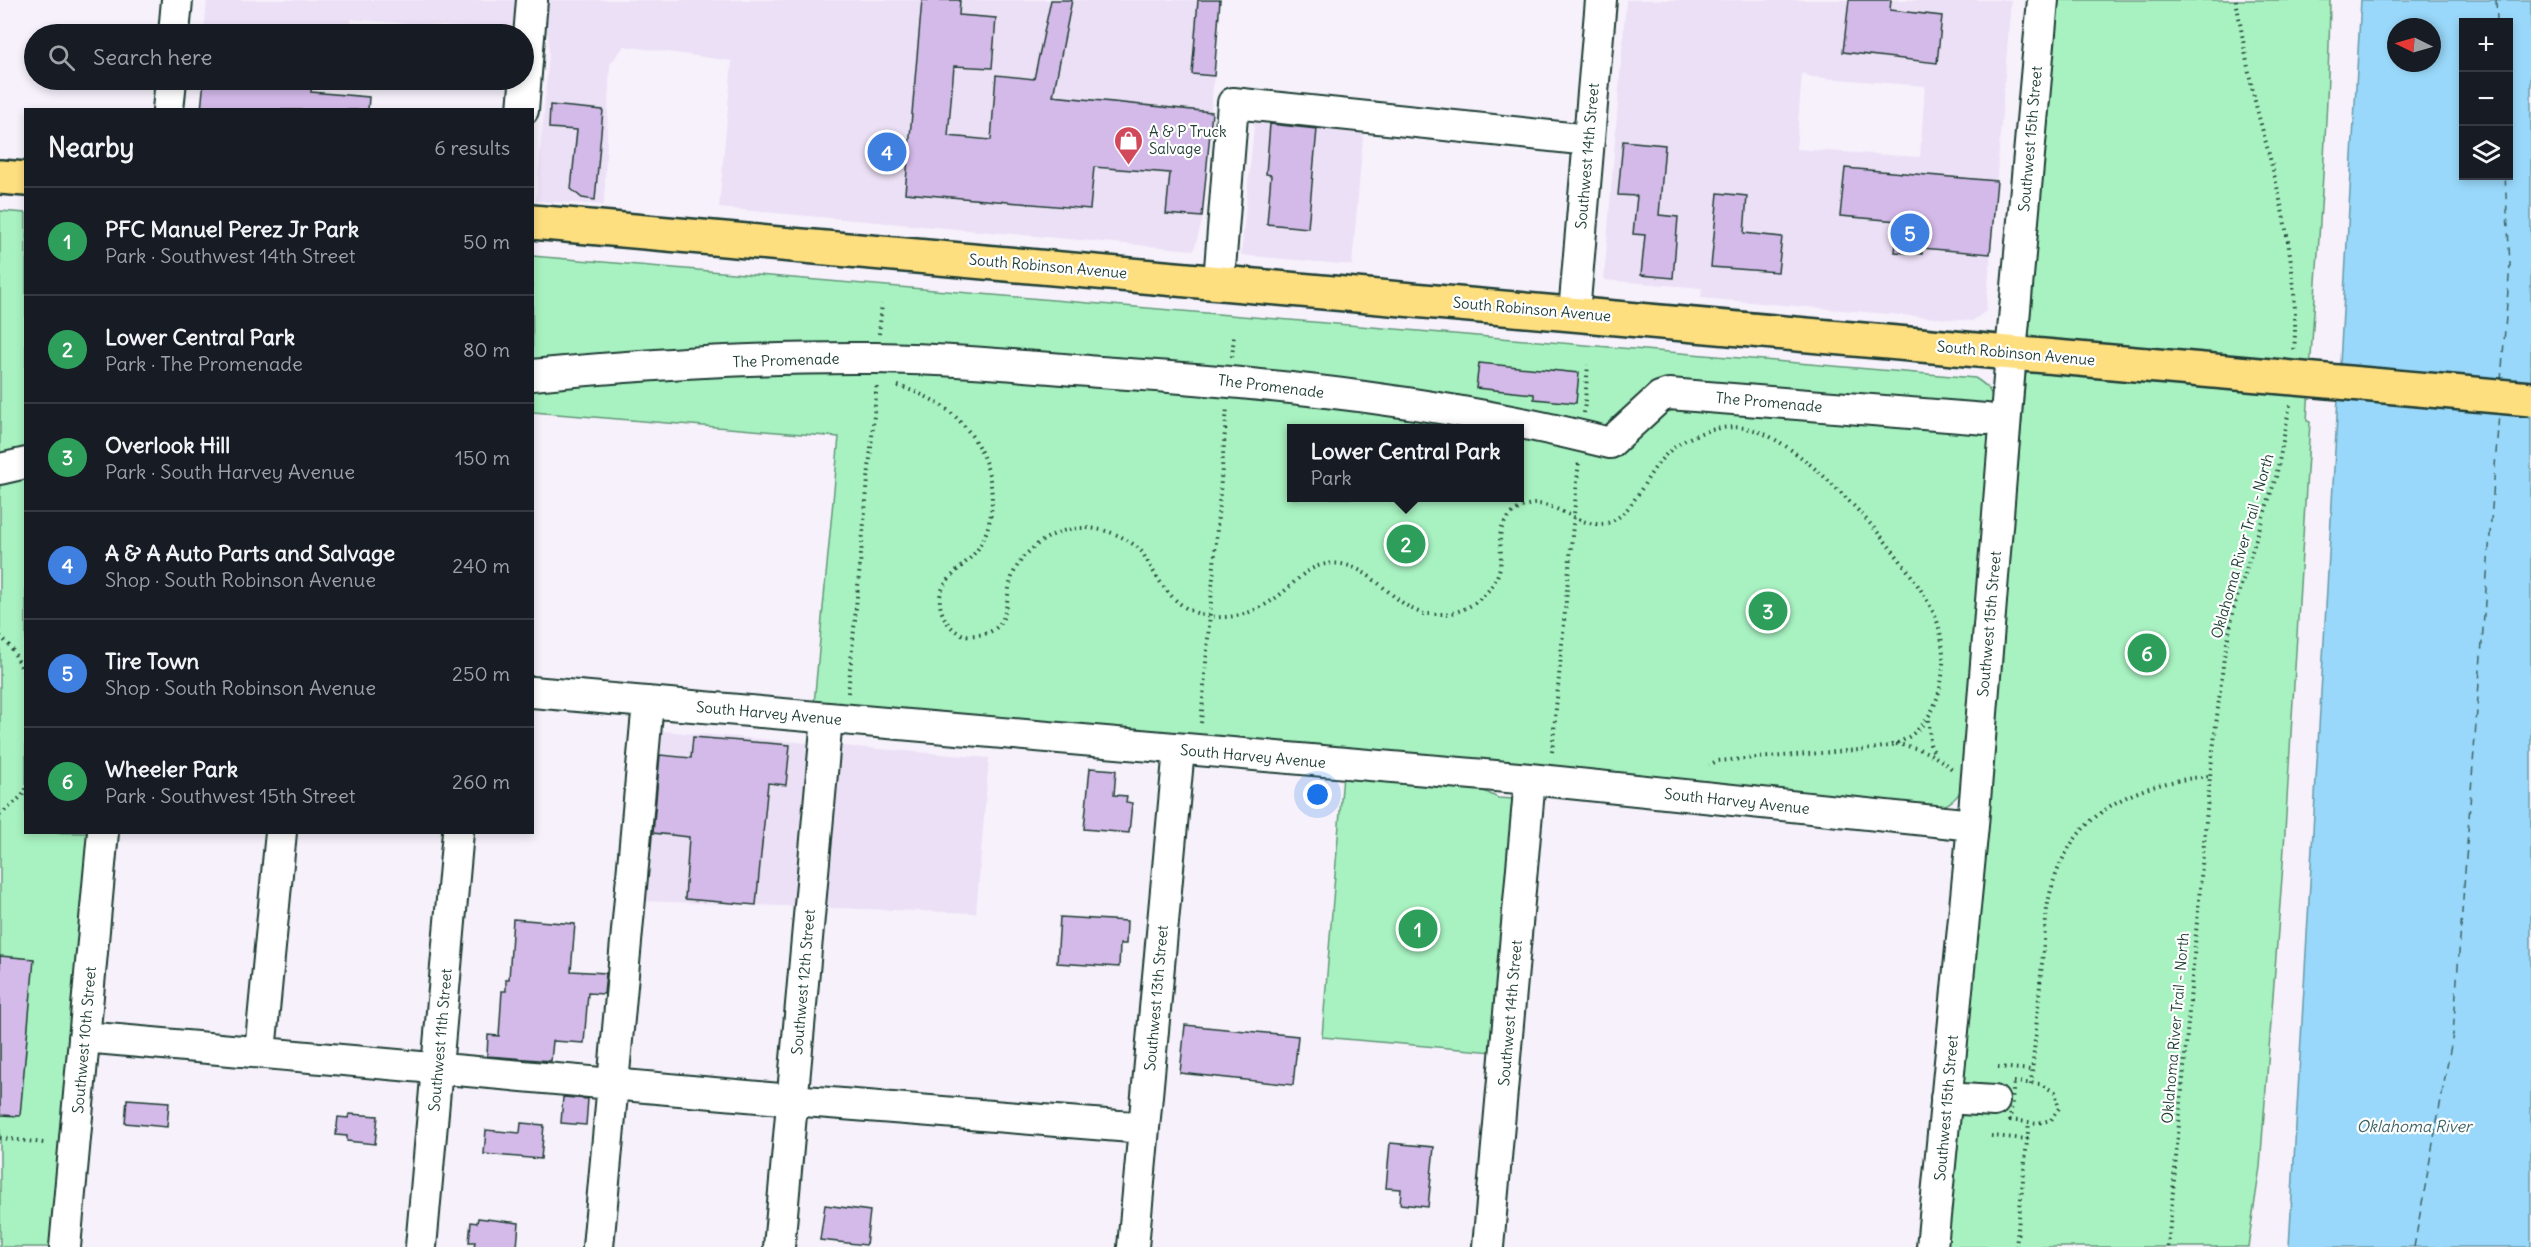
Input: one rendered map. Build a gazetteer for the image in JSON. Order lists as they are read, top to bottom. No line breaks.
{"streets":{"main road":["South Robinson Avenue"],"street":["Southwest 15th Street","Southwest 14th Street","The Promenade","South Harvey Avenue","Southwest 12th Street","Southwest 13th Street","Southwest 10th Street","Southwest 11th Street"],"path":["Oklahoma River Trail - North"]},"crossings":[["Southwest 15th Street","South Robinson Avenue"],["Southwest 15th Street","South Harvey Avenue"],["Southwest 14th Street","South Robinson Avenue"],["Southwest 14th Street","South Harvey Avenue"],["South Harvey Avenue","Southwest 12th Street"],["South Harvey Avenue","Southwest 13th Street"]],"water":["Oklahoma River"],"places":{"shop":["A & P Truck Salvage"]},"north":"left","page":{"map_buttons":["+","−"],"search":"Search here","heading":["Nearby","6 results"],"pins":["4","5","2","3","6","1"],"list":[{"mark":"1","name":"PFC Manuel Perez Jr Park","note":"Park · Southwest 14th Street","value":"50 m"},{"mark":"2","name":"Lower Central Park","note":"Park · The Promenade","value":"80 m"},{"mark":"3","name":"Overlook Hill","note":"Park · South Harvey Avenue","value":"150 m"},{"mark":"4","name":"A & A Auto Parts and Salvage","note":"Shop · South Robinson Avenue","value":"240 m"},{"mark":"5","name":"Tire Town","note":"Shop · South Robinson Avenue","value":"250 m"},{"mark":"6","name":"Wheeler Park","note":"Park · Southwest 15th Street","value":"260 m"}],"popup":["Lower Central Park","Park"]}}
